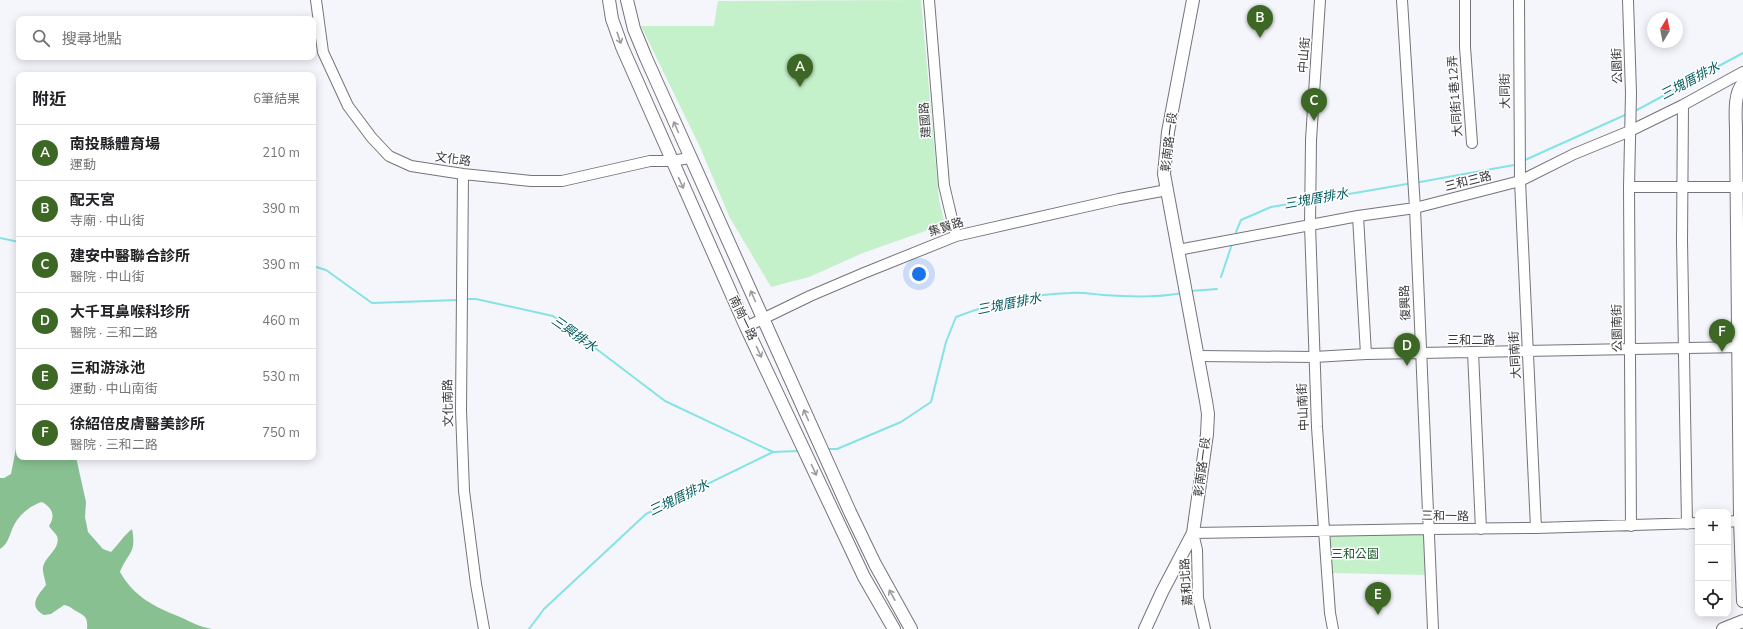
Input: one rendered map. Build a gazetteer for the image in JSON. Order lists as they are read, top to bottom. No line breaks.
{"streets":{"main road":["彰南路一段","南崗一路"],"street":["中山街","公園街","大同街","大同街1巷12弄","建國路","文化路","三和三路","集賢路","復興路","公園南街","三和二路","大同南街","文化南路","中山南街","三和一路","嘉和北路"]},"crossings":[["中山街","中山南街"],["公園街","三和三路"],["公園街","公園南街"],["大同街","三和三路"],["大同街","大同南街"],["建國路","集賢路"],["彰南路一段","三和三路"],["彰南路一段","集賢路"],["彰南路一段","三和二路"],["彰南路一段","三和一路"],["彰南路一段","嘉和北路"],["文化路","南崗一路"],["文化路","文化南路"],["三和三路","復興路"],["三和三路","公園南街"],["三和三路","大同南街"],["三和三路","中山南街"],["集賢路","南崗一路"],["復興路","三和二路"],["復興路","三和一路"],["公園南街","三和二路"],["公園南街","三和一路"],["三和二路","大同南街"],["三和二路","中山南街"],["大同南街","三和一路"],["中山南街","三和一路"],["三和一路","嘉和北路"]],"water":["三塊厝排水","三興排水"],"parks":["三和公園"],"north":"top","page":{"pins":["B","A","C","F","D","E"],"search":"搜尋地點","heading":["附近","6筆結果"],"list":[{"mark":"A","name":"南投縣體育場","note":"運動","value":"210 m"},{"mark":"B","name":"配天宮","note":"寺廟 · 中山街","value":"390 m"},{"mark":"C","name":"建安中醫聯合診所","note":"醫院 · 中山街","value":"390 m"},{"mark":"D","name":"大千耳鼻喉科珍所","note":"醫院 · 三和二路","value":"460 m"},{"mark":"E","name":"三和游泳池","note":"運動 · 中山南街","value":"530 m"},{"mark":"F","name":"徐紹倍皮膚醫美診所","note":"醫院 · 三和二路","value":"750 m"}],"map_buttons":["+","−"]}}
